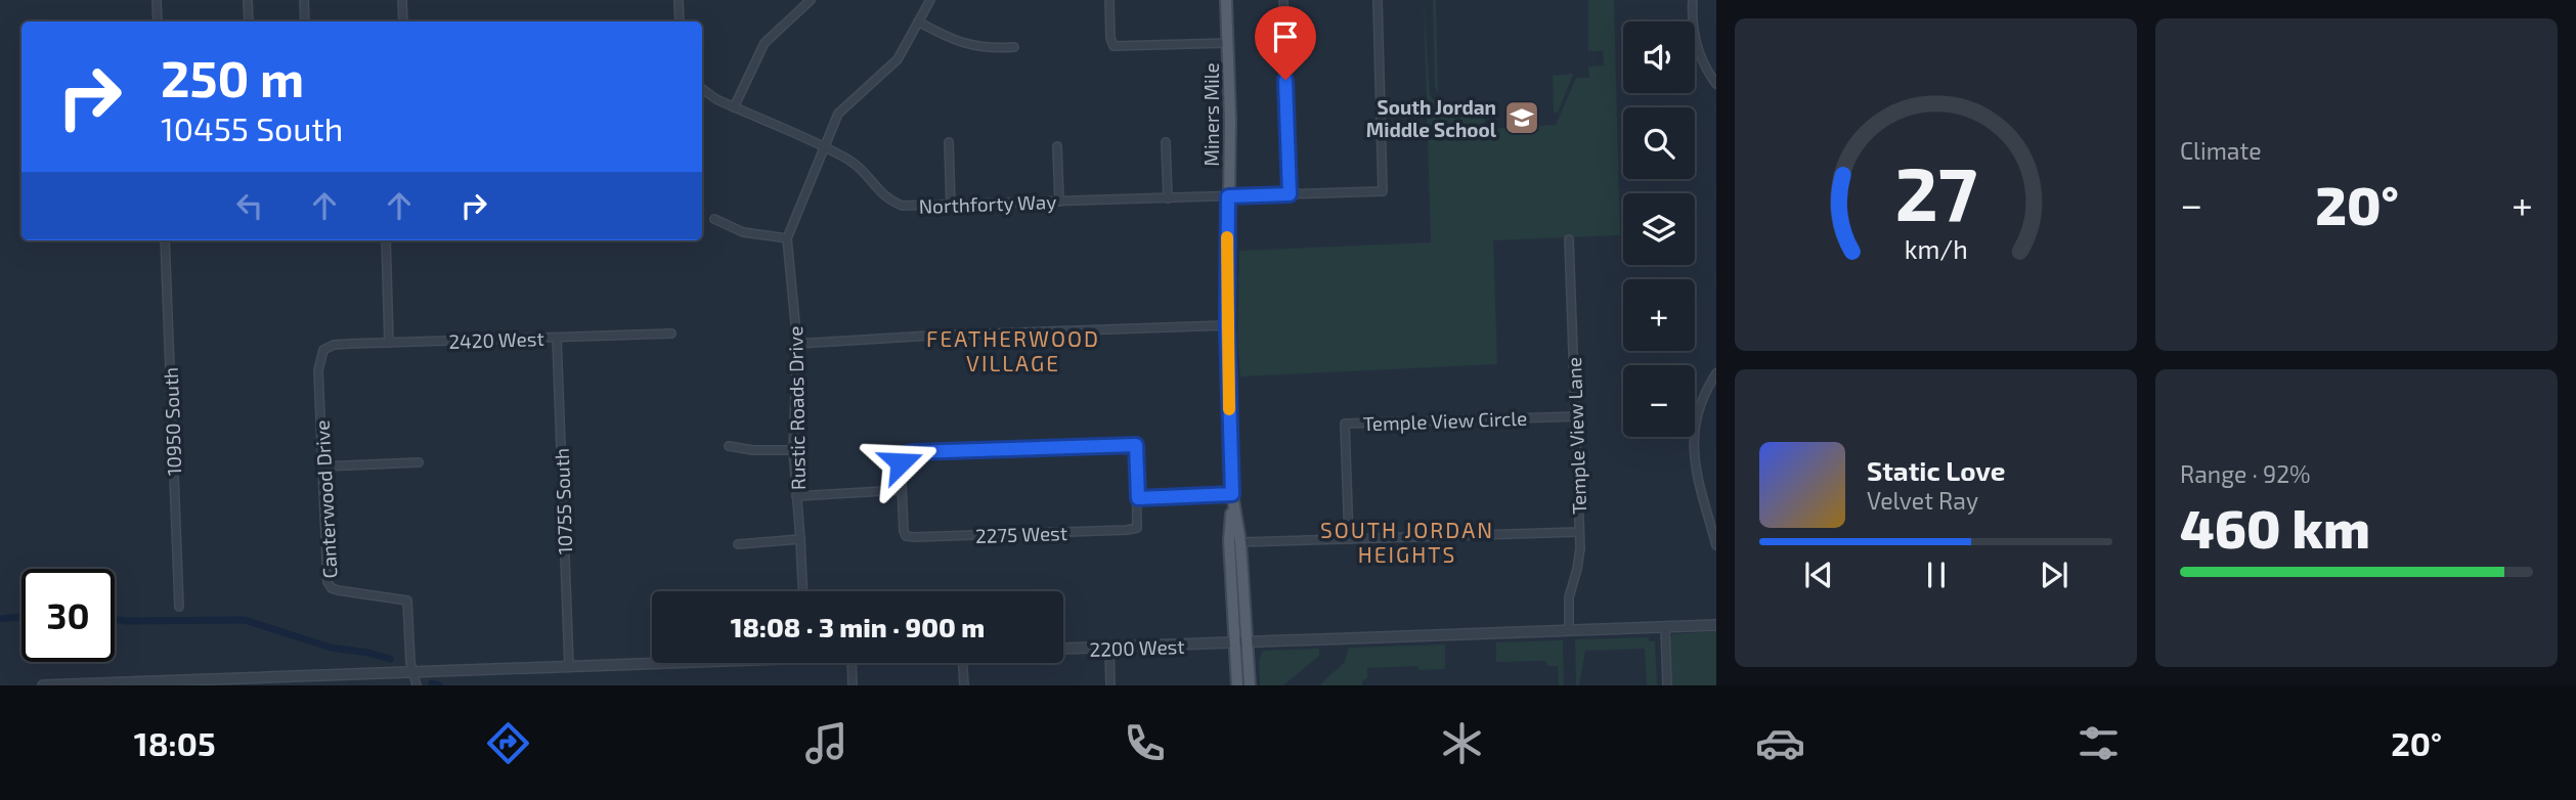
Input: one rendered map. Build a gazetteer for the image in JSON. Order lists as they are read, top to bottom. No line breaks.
{"streets":{"main road":["Miners Mile"],"street":["Northforty Way","2420 West","Rustic Roads Drive","Temple View Circle","10950 South","Temple View Lane","Canterwood Drive","10755 South","2275 West","2200 West"]},"crossings":[["Miners Mile","Northforty Way"],["Northforty Way","Rustic Roads Drive"],["2420 West","Canterwood Drive"],["2420 West","10755 South"],["Temple View Circle","Temple View Lane"],["Temple View Lane","2200 West"],["Canterwood Drive","2200 West"],["10755 South","2200 West"]],"districts":["FEATHERWOOD VILLAGE","SOUTH JORDAN HEIGHTS"],"places":{"school or university":["South Jordan Middle School"]},"page":{"tile":["Climate",["Range · 92%","460 km"]],"map_buttons":["+","−"],"turn":["250 m","10455 South"],"heat":["−","20°","+"],"song":["Static Love","Velvet Ray"],"limit":"30","trip":"18:08 · 3 min · 900 m","tabs":["18:05","20°"],"gauge":["27","km/h"]}}
